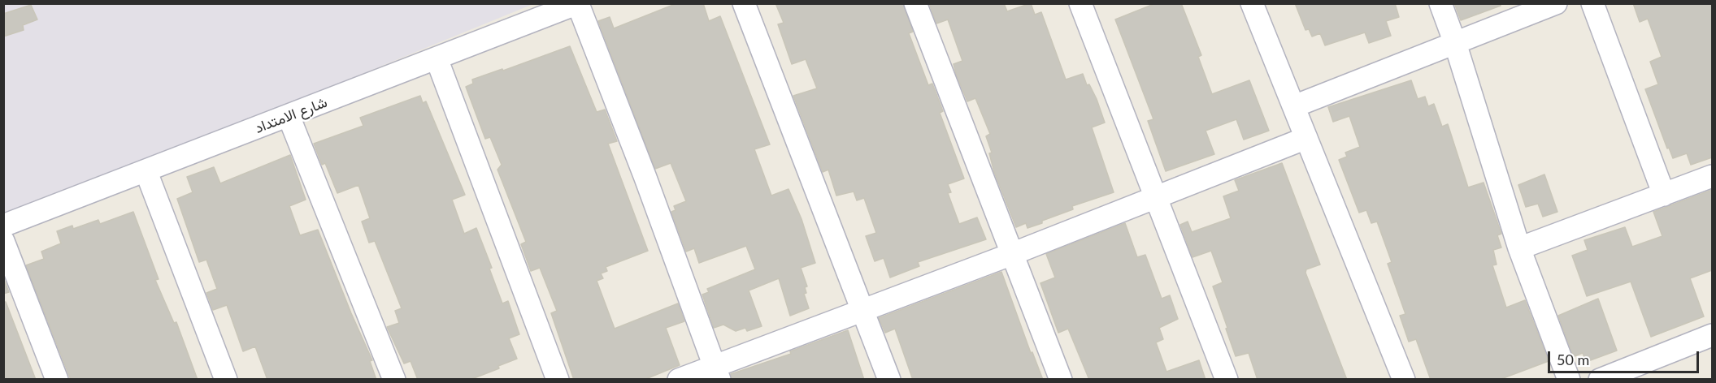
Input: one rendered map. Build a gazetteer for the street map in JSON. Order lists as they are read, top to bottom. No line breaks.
{"streets":{"street":["شارع الامتداد"]},"scale_bar":"50 m"}
